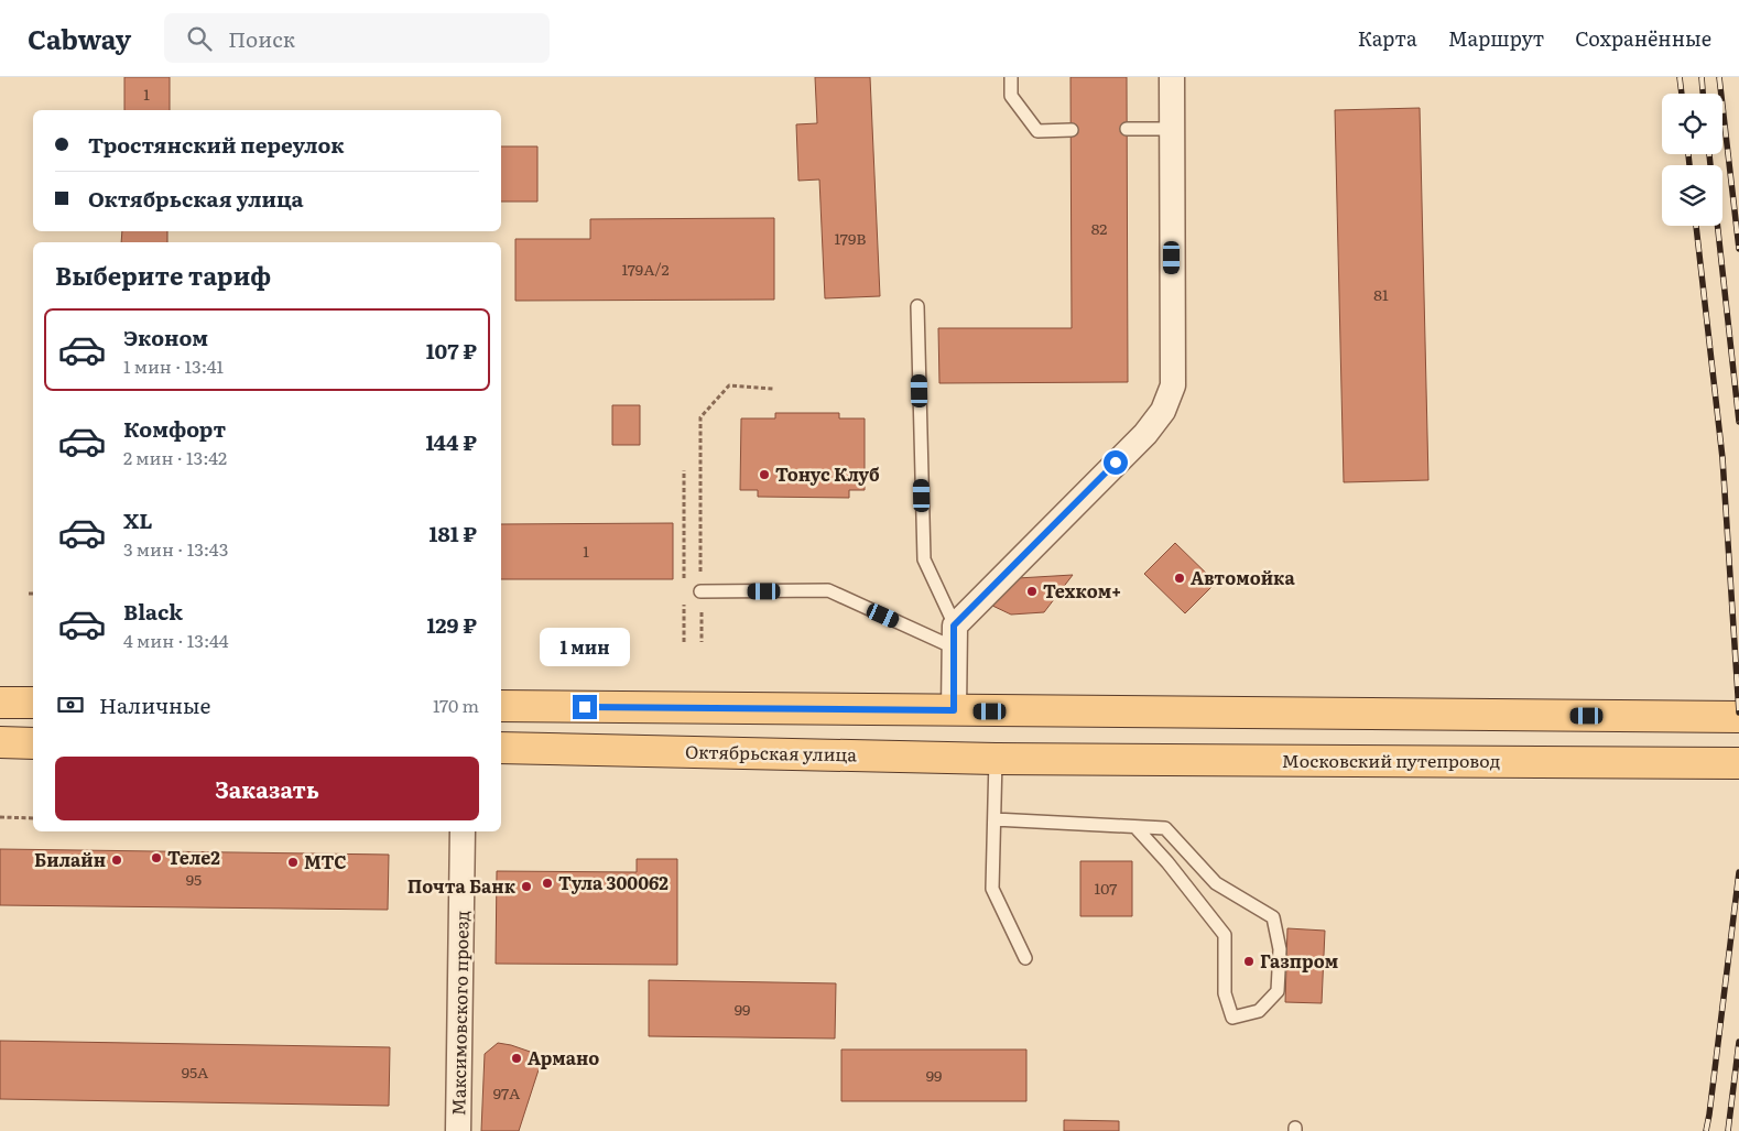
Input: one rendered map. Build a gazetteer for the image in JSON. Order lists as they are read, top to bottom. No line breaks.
{"streets":{"main road":["Октябрьская улица","Московский путепровод"],"street":["Максимовского проезд"]},"crossings":[["Октябрьская улица","Московский путепровод"]],"places":["Тонус Клуб","Автомойка","Техком+","Теле2","Билайн","МТС","Тула 300062","Почта Банк","Газпром","Армано"],"house_numbers":["1","82","179В","179А/2","81","1","95","107","99","95А","99","97А"],"page":{"header":"Cabway","search":"Поиск","nav":["Карта","Маршрут","Сохранённые"],"banner":["Тростянский переулок","Октябрьская улица"],"heading":"Выберите тариф","list":[{"name":"Эконом","note":"1 мин · 13:41","value":"107 ₽"},{"name":"Комфорт","note":"2 мин · 13:42","value":"144 ₽"},{"name":"XL","note":"3 мин · 13:43","value":"181 ₽"},{"name":"Black","note":"4 мин · 13:44","value":"129 ₽"}],"bubble":"1 мин","pay":["Наличные","170 m"],"buttons":"Заказать"}}
